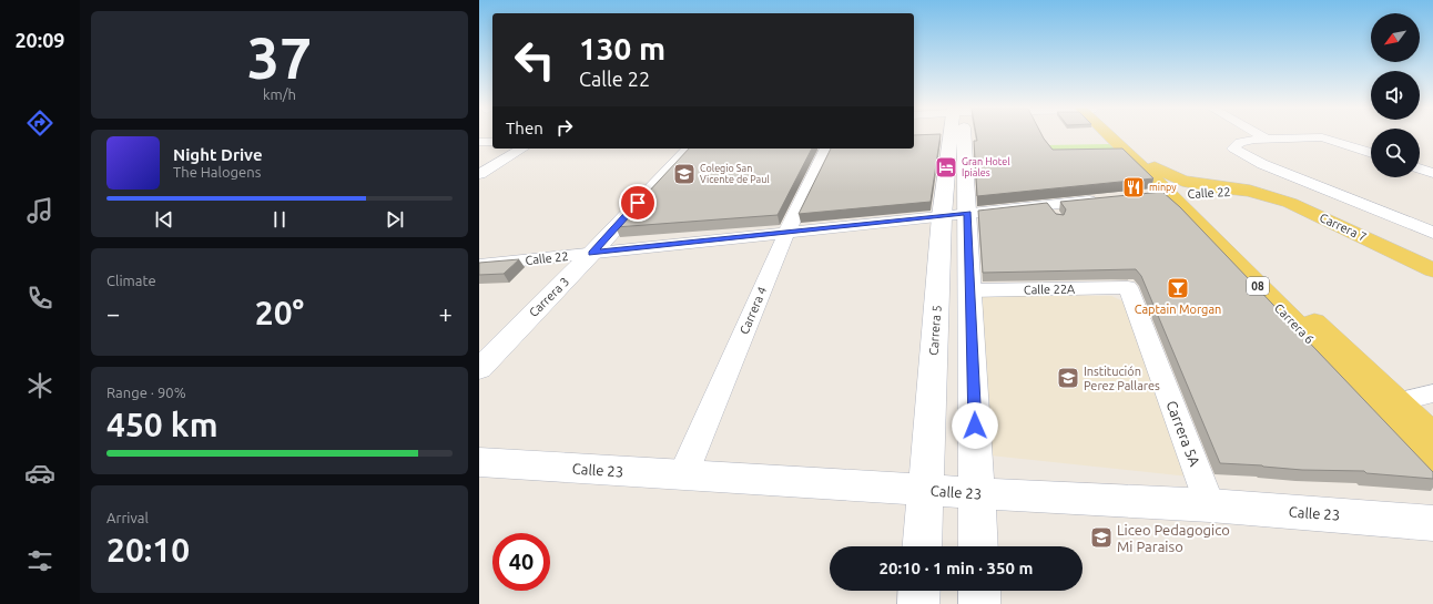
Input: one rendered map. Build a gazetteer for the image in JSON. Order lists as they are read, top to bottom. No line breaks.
{"streets":{"main road":["Calle 22","Carrera 7","08","Carrera 6"],"street":["Calle 22A","Carrera 3","Carrera 4","Carrera 5","Carrera 5A","Calle 23"]},"crossings":[["Calle 22","Carrera 7"],["Calle 22","Carrera 3"],["Calle 22","Carrera 4"],["Calle 22","Carrera 6"],["Calle 22","Carrera 5"],["Calle 22A","Carrera 5A"],["Carrera 4","Calle 23"],["Carrera 5","Calle 23"],["Carrera 5A","Calle 23"]],"places":{"hotel":["Gran Hotel Ipiales"],"school or university":["Colegio San Vicente de Paul","Institución Perez Pallares","Liceo Pedagogico Mi Paraiso"],"restaurant":["minpy"],"bar":["Captain Morgan"]},"north":"bottom left","page":{"tabs":"20:09","tile":[["37","km/h"],"Climate",["Range · 90%","450 km"],["Arrival","20:10"]],"turn":["130 m","Calle 22"],"then":"Then","song":["Night Drive","The Halogens"],"heat":["−","20°","+"],"limit":"40","trip":"20:10 · 1 min · 350 m"}}
